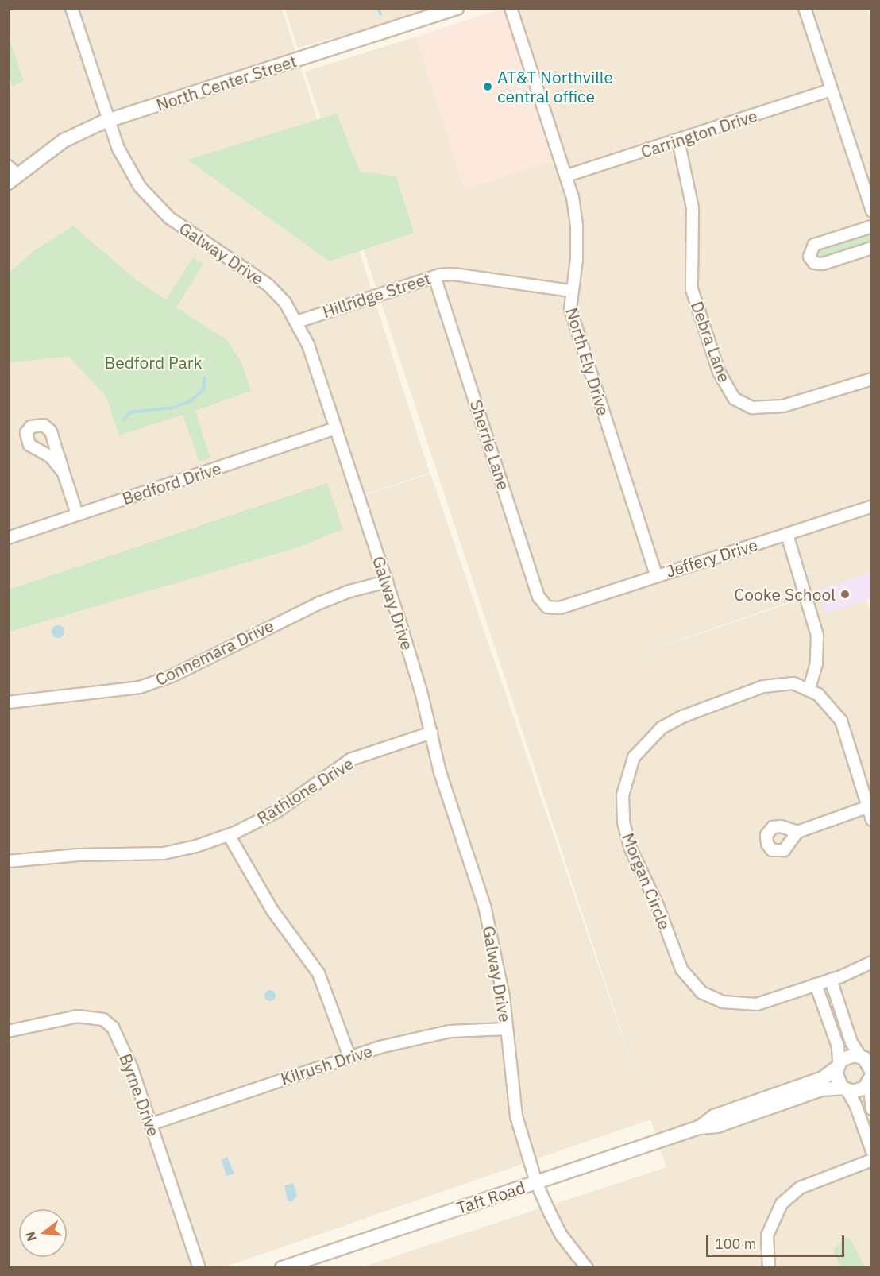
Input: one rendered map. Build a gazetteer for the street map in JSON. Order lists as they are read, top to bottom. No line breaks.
{"streets":{"street":["North Center Street","Carrington Drive","Galway Drive","Hillridge Street","Debra Lane","North Ely Drive","Sherrie Lane","Bedford Drive","Jeffery Drive","Connemara Drive","Rathlone Drive","Morgan Circle","Kilrush Drive","Byrne Drive","Taft Road"]},"crossings":[["North Center Street","Galway Drive"],["Carrington Drive","Debra Lane"],["Carrington Drive","North Ely Drive"],["Galway Drive","Hillridge Street"],["Galway Drive","Bedford Drive"],["Galway Drive","Connemara Drive"],["Galway Drive","Rathlone Drive"],["Galway Drive","Kilrush Drive"],["Galway Drive","Taft Road"],["Hillridge Street","North Ely Drive"],["Hillridge Street","Sherrie Lane"],["North Ely Drive","Jeffery Drive"],["Sherrie Lane","Jeffery Drive"],["Kilrush Drive","Byrne Drive"]],"parks":["Bedford Park"],"places":["AT&T Northville central office","Cooke School"],"scale_bar":"100 m","north":"left"}
